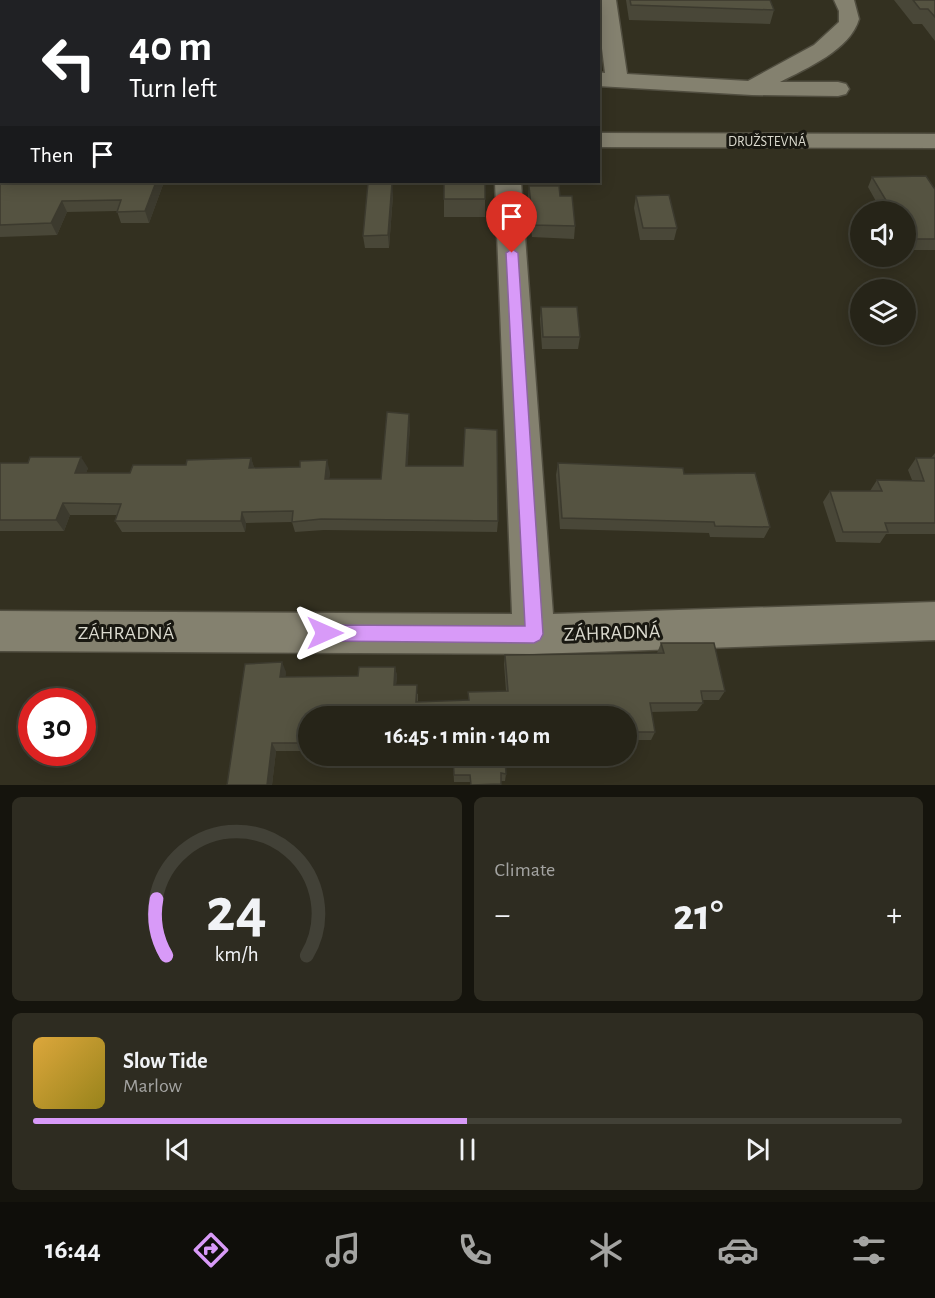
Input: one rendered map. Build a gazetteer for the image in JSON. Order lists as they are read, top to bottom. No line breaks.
{"streets":{"street":["DRUŽSTEVNÁ","ZÁHRADNÁ"]},"page":{"turn":["40 m","Turn left"],"then":"Then","limit":"30","trip":"16:45 · 1 min · 140 m","tile":"Climate","heat":["−","21°","+"],"song":["Slow Tide","Marlow"],"tabs":"16:44","gauge":["24","km/h"]}}
